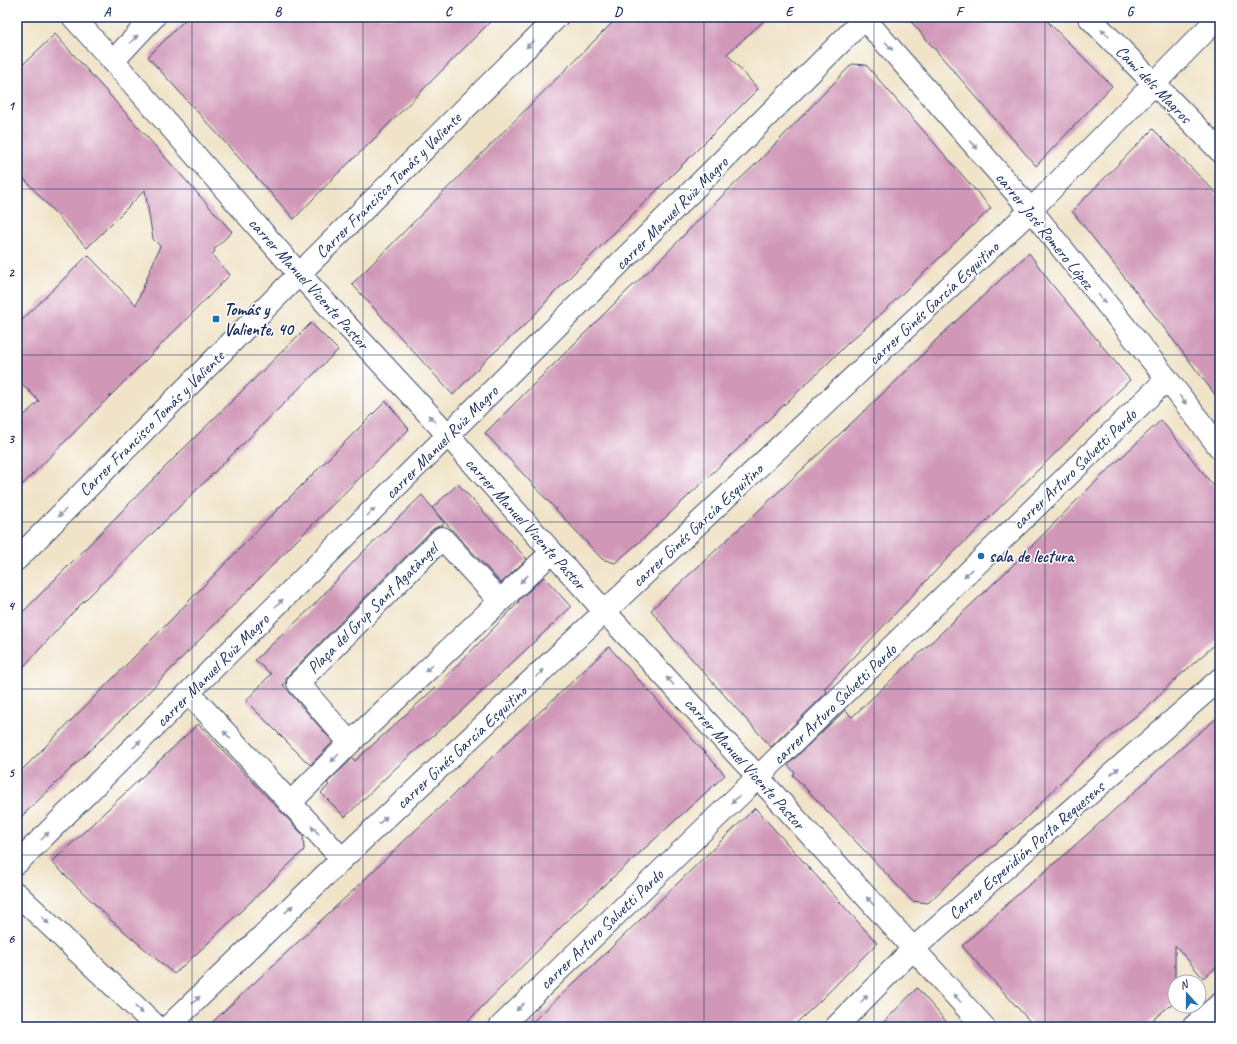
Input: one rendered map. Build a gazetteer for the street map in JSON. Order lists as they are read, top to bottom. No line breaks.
{"streets":{"street":["Camí dels Magros","Carrer Francisco Tomás y Valiente","carrer Manuel Ruiz Magro","carrer José Romero López","carrer Manuel Vicente Pastor","carrer Ginés García Esquitino","carrer Arturo Salvetti Pardo","Plaça del Grup Sant Agatàngel","Carrer Esperidión Porta Requesens"]},"crossings":[["Camí dels Magros","carrer Ginés García Esquitino"],["Carrer Francisco Tomás y Valiente","carrer Manuel Vicente Pastor"],["carrer Manuel Ruiz Magro","carrer José Romero López"],["carrer Manuel Ruiz Magro","carrer Manuel Vicente Pastor"],["carrer José Romero López","carrer Ginés García Esquitino"],["carrer José Romero López","carrer Arturo Salvetti Pardo"],["carrer Manuel Vicente Pastor","carrer Ginés García Esquitino"],["carrer Manuel Vicente Pastor","carrer Arturo Salvetti Pardo"],["carrer Manuel Vicente Pastor","Carrer Esperidión Porta Requesens"]],"one_way":["Camí dels Magros","Carrer Francisco Tomás y Valiente","carrer José Romero López","carrer Manuel Vicente Pastor","carrer Arturo Salvetti Pardo","Carrer Esperidión Porta Requesens"],"places":{"transit":["Tomás y Valiente, 40"],"other":["sala de lectura"]},"north":"top","grid":{"columns":["A","B","C","D","E","F","G"],"rows":["1","2","3","4","5","6"]}}
